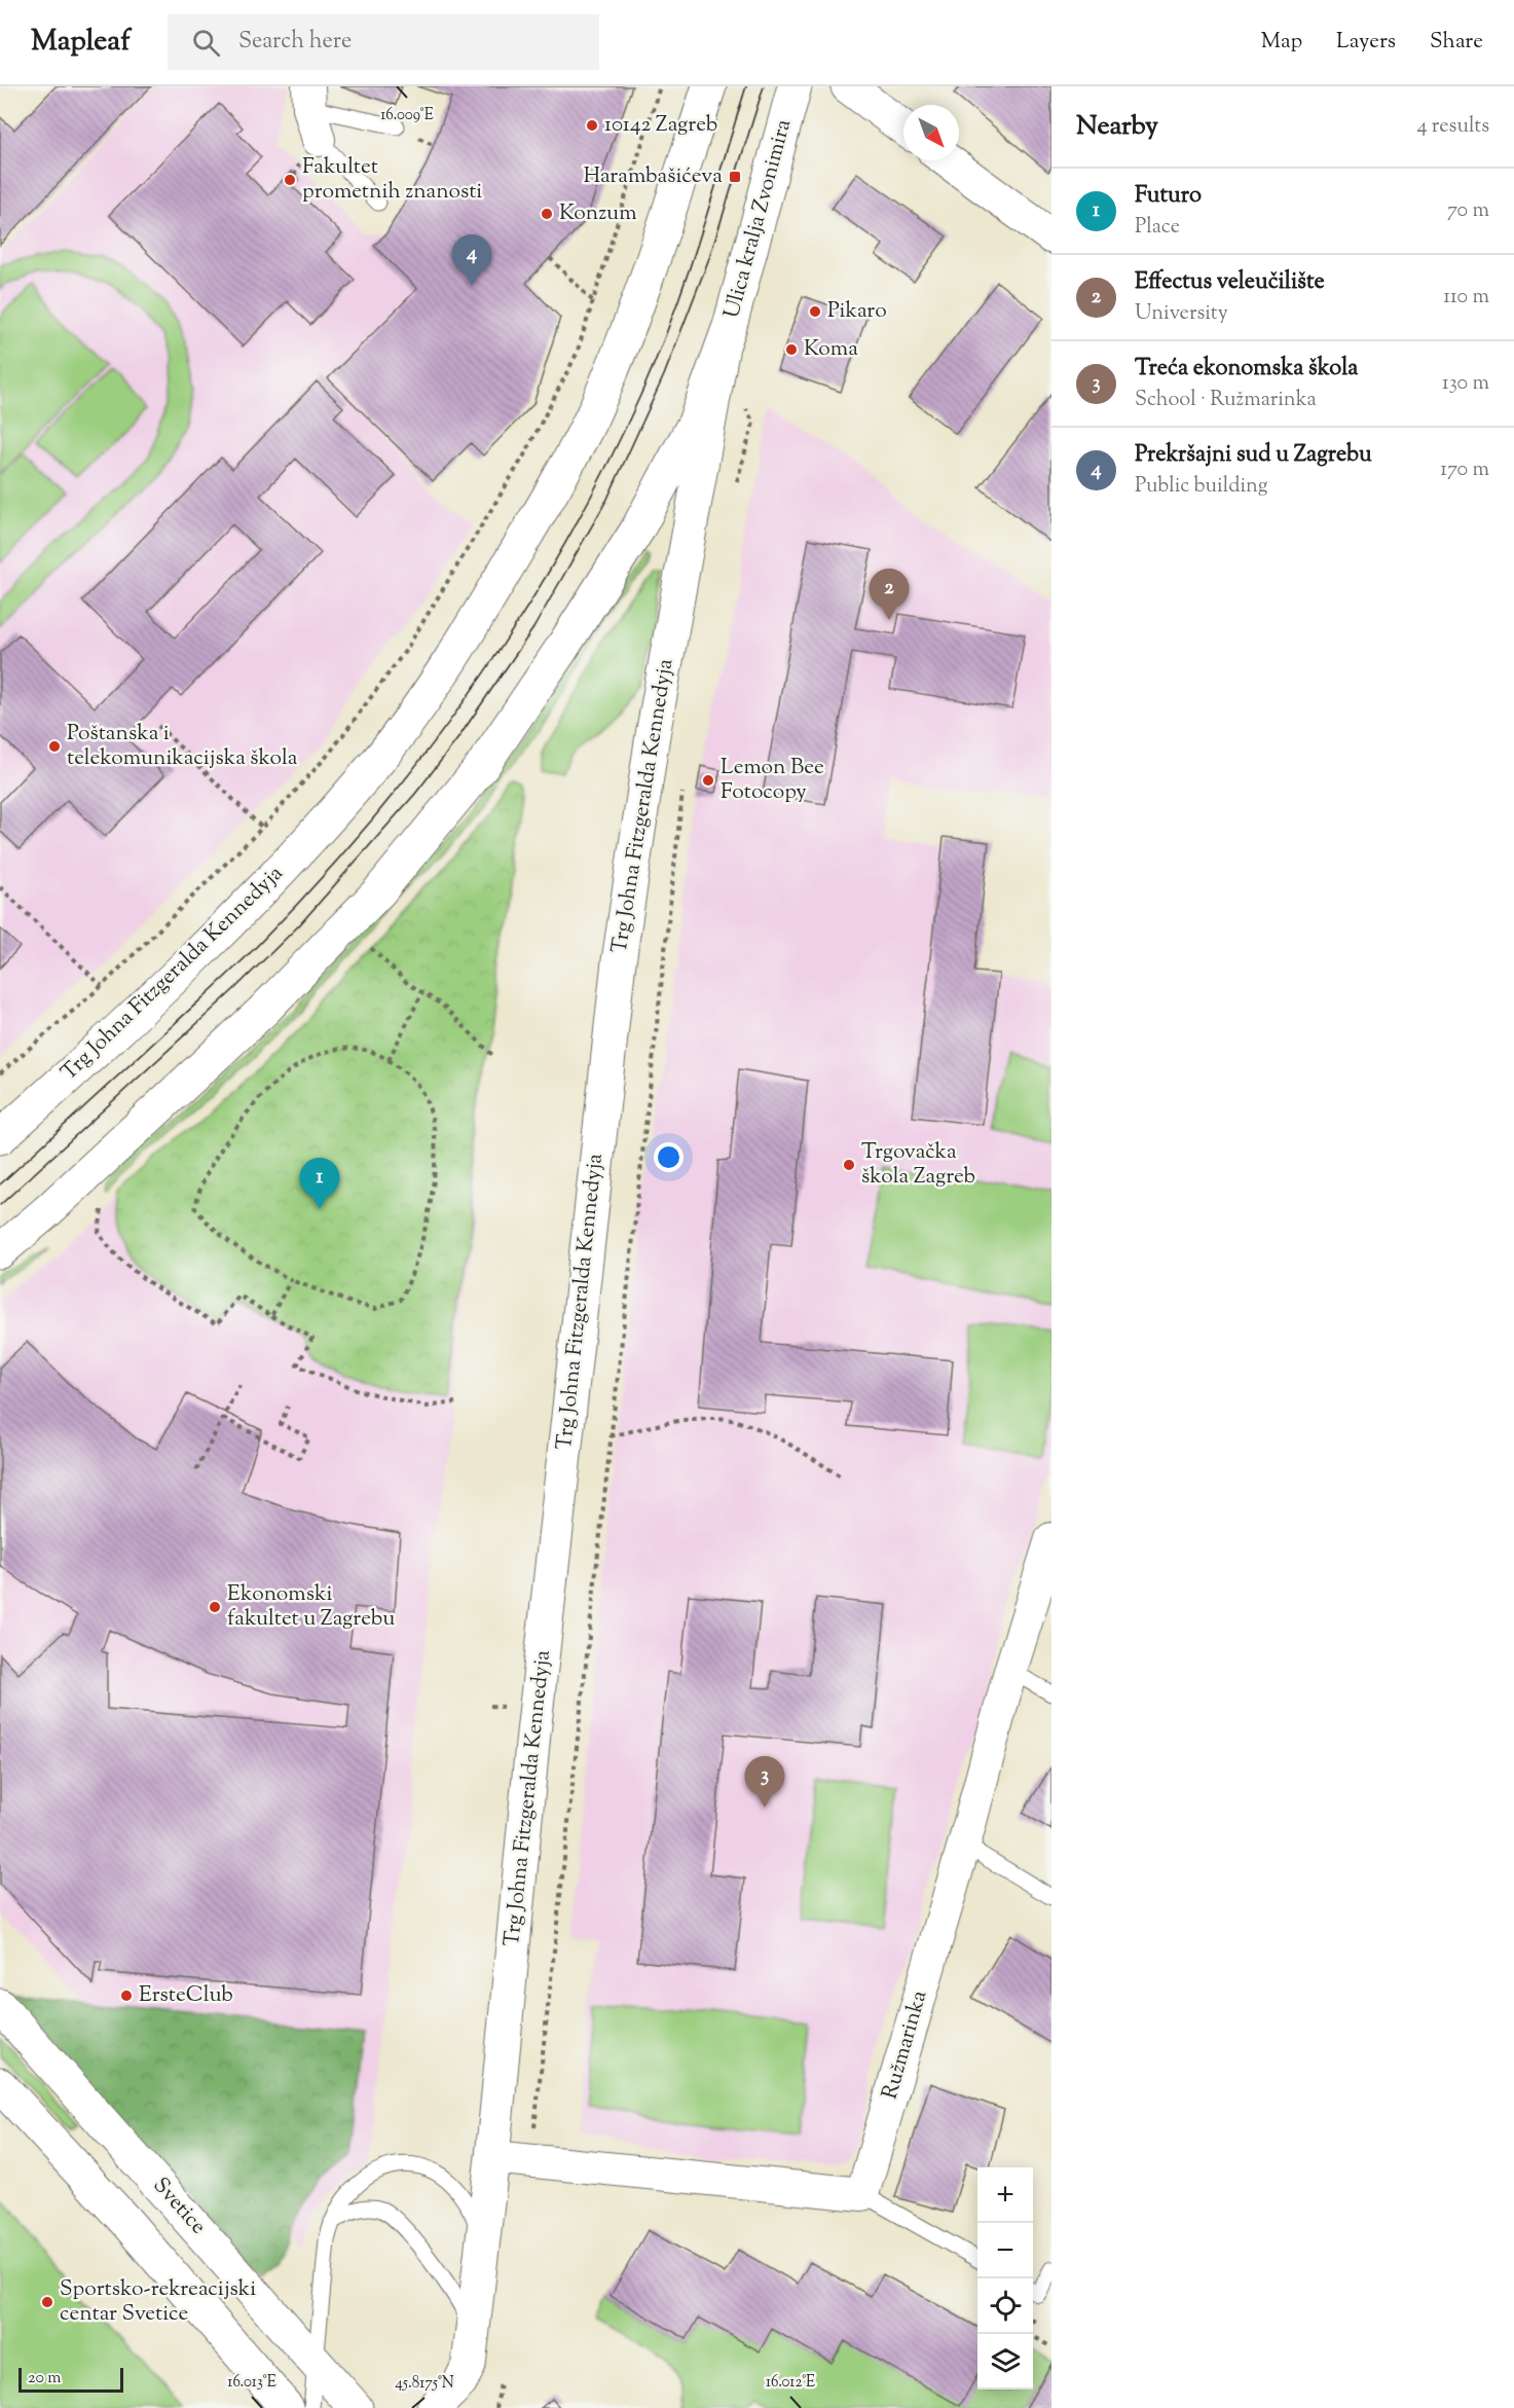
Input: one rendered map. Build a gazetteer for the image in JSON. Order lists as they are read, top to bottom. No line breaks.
{"streets":{"main road":["Ulica kralja Zvonimira","Trg Johna Fitzgeralda Kennedyja","Svetice"],"street":["Ružmarinka"]},"crossings":[["Ulica kralja Zvonimira","Trg Johna Fitzgeralda Kennedyja"]],"places":{"other":["10142 Zagreb","Fakultet prometnih znanosti","Konzum","Pikaro","Koma","Poštanska i telekomunikacijska škola","Lemon Bee Fotocopy","Trgovačka škola Zagreb","Ekonomski fakultet u Zagrebu","ErsteClub","Sportsko-rekreacijski centar Svetice"],"transit":["Harambašićeva"]},"scale_bar":"20 m","north":"bottom right","page":{"header":"Mapleaf","search":"Search here","nav":["Map","Layers","Share"],"heading":["Nearby","4 results"],"list":[{"mark":"1","name":"Futuro","note":"Place","value":"70 m"},{"mark":"2","name":"Effectus veleučilište","note":"University","value":"110 m"},{"mark":"3","name":"Treća ekonomska škola","note":"School · Ružmarinka","value":"130 m"},{"mark":"4","name":"Prekršajni sud u Zagrebu","note":"Public building","value":"170 m"}],"pins":["4","2","1","3"],"map_buttons":["+","−"],"scale":"20 m"},"coordinates":["16.009°E","16.013°E","16.012°E","45.8175°N"]}
